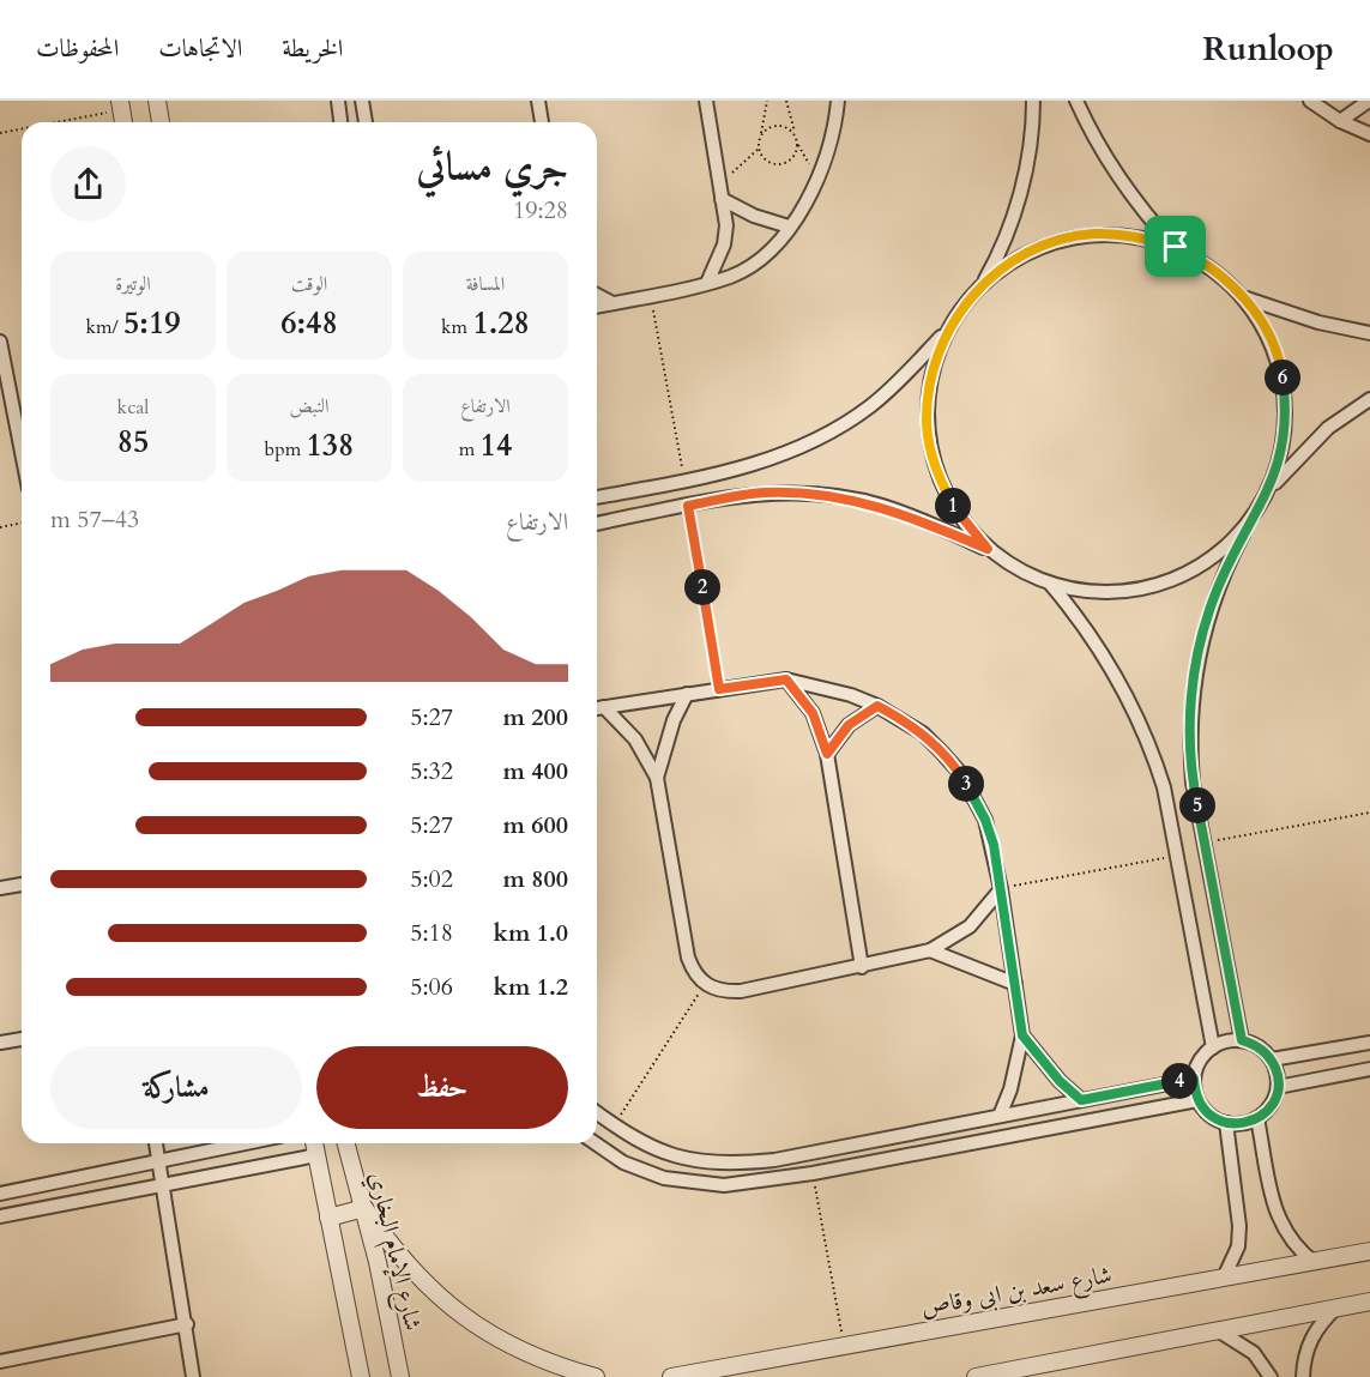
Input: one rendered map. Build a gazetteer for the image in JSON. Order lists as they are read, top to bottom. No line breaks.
{"streets":{"street":["شارع الإمام البخاري","شارع سعد بن ابى وقاص"]},"page":{"header":"Runloop","nav":["الخريطة","الاتجاهات","المحفوظات"],"heading":["جري مسائي","19:28"],"stats":[["المسافة","1.28 km"],["الوقت","6:48"],["الوتيرة","5:19 /km"],["الارتفاع","14 m"],["النبض","138 bpm"],["kcal","85"]],"pins":["6","1","2","3","5","4"],"chart":["الارتفاع","43–57 m"],"list":[{"name":"200 m","note":"5:27"},{"name":"400 m","note":"5:32"},{"name":"600 m","note":"5:27"},{"name":"800 m","note":"5:02"},{"name":"1.0 km","note":"5:18"},{"name":"1.2 km","note":"5:06"}],"buttons":["حفظ","مشاركة"]}}
